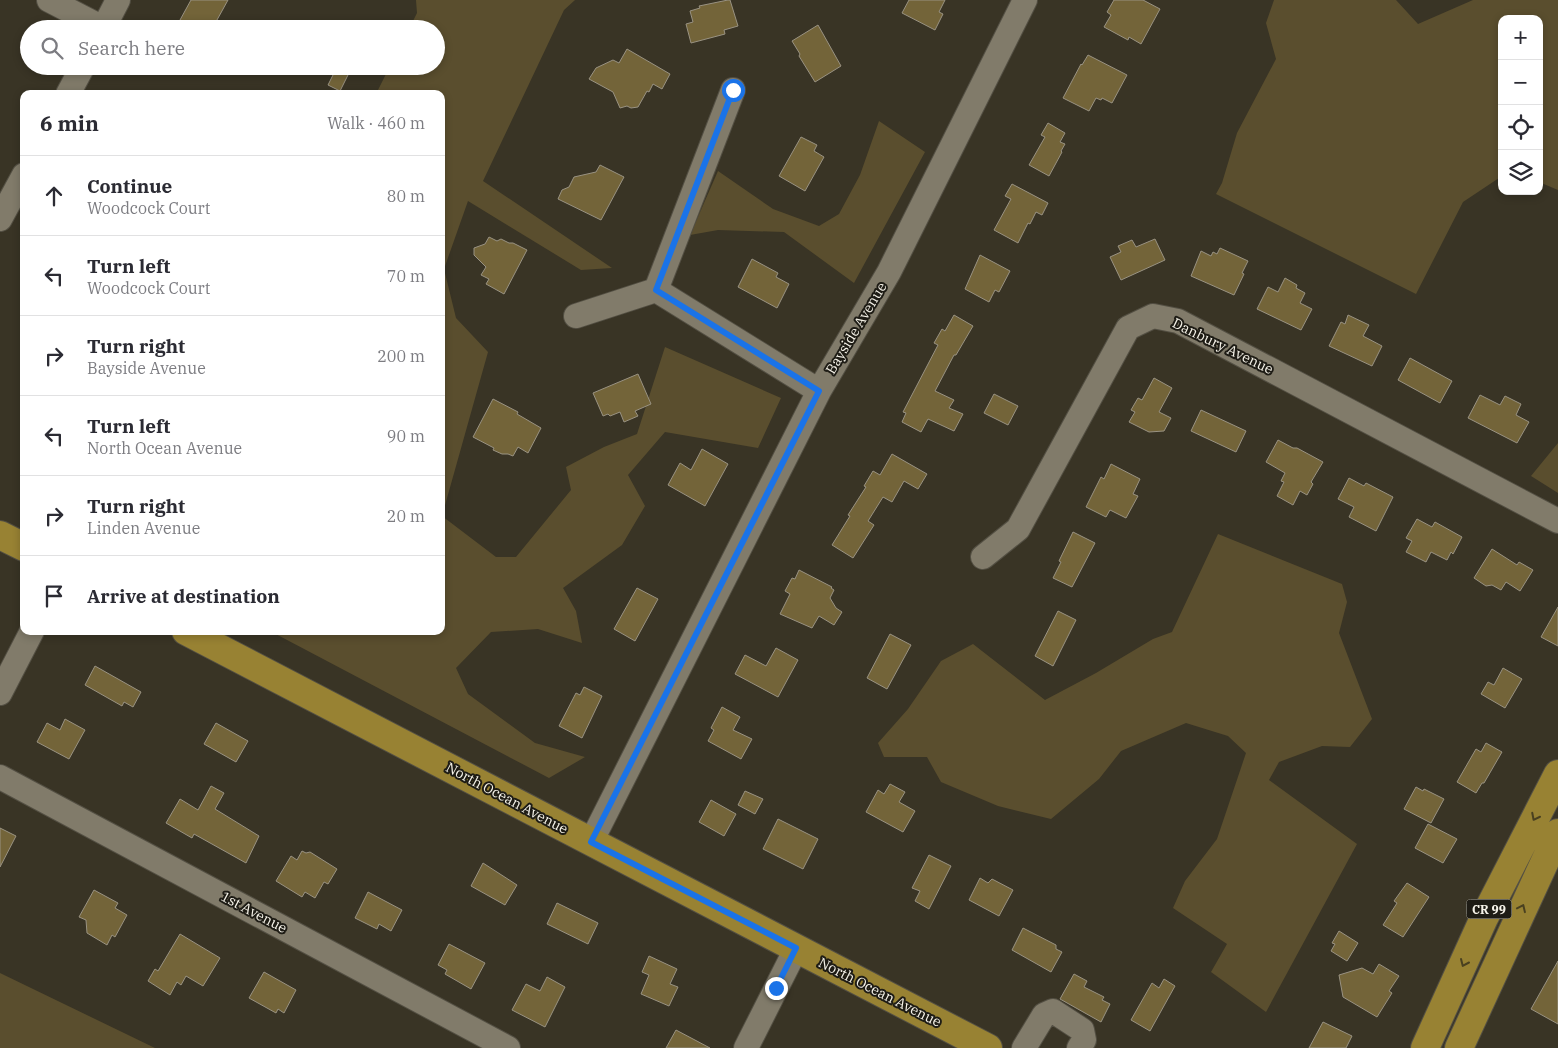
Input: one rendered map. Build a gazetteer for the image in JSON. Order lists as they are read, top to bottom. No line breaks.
{"streets":{"main road":["North Ocean Avenue","CR 99"],"street":["Bayside Avenue","Danbury Avenue","1st Avenue"]},"crossings":[["Bayside Avenue","North Ocean Avenue"]],"page":{"map_buttons":["+","−"],"search":"Search here","heading":["6 min","Walk · 460 m"],"list":[["Continue","Woodcock Court","80 m"],["Turn left","Woodcock Court","70 m"],["Turn right","Bayside Avenue","200 m"],["Turn left","North Ocean Avenue","90 m"],["Turn right","Linden Avenue","20 m"],"Arrive at destination"]}}
